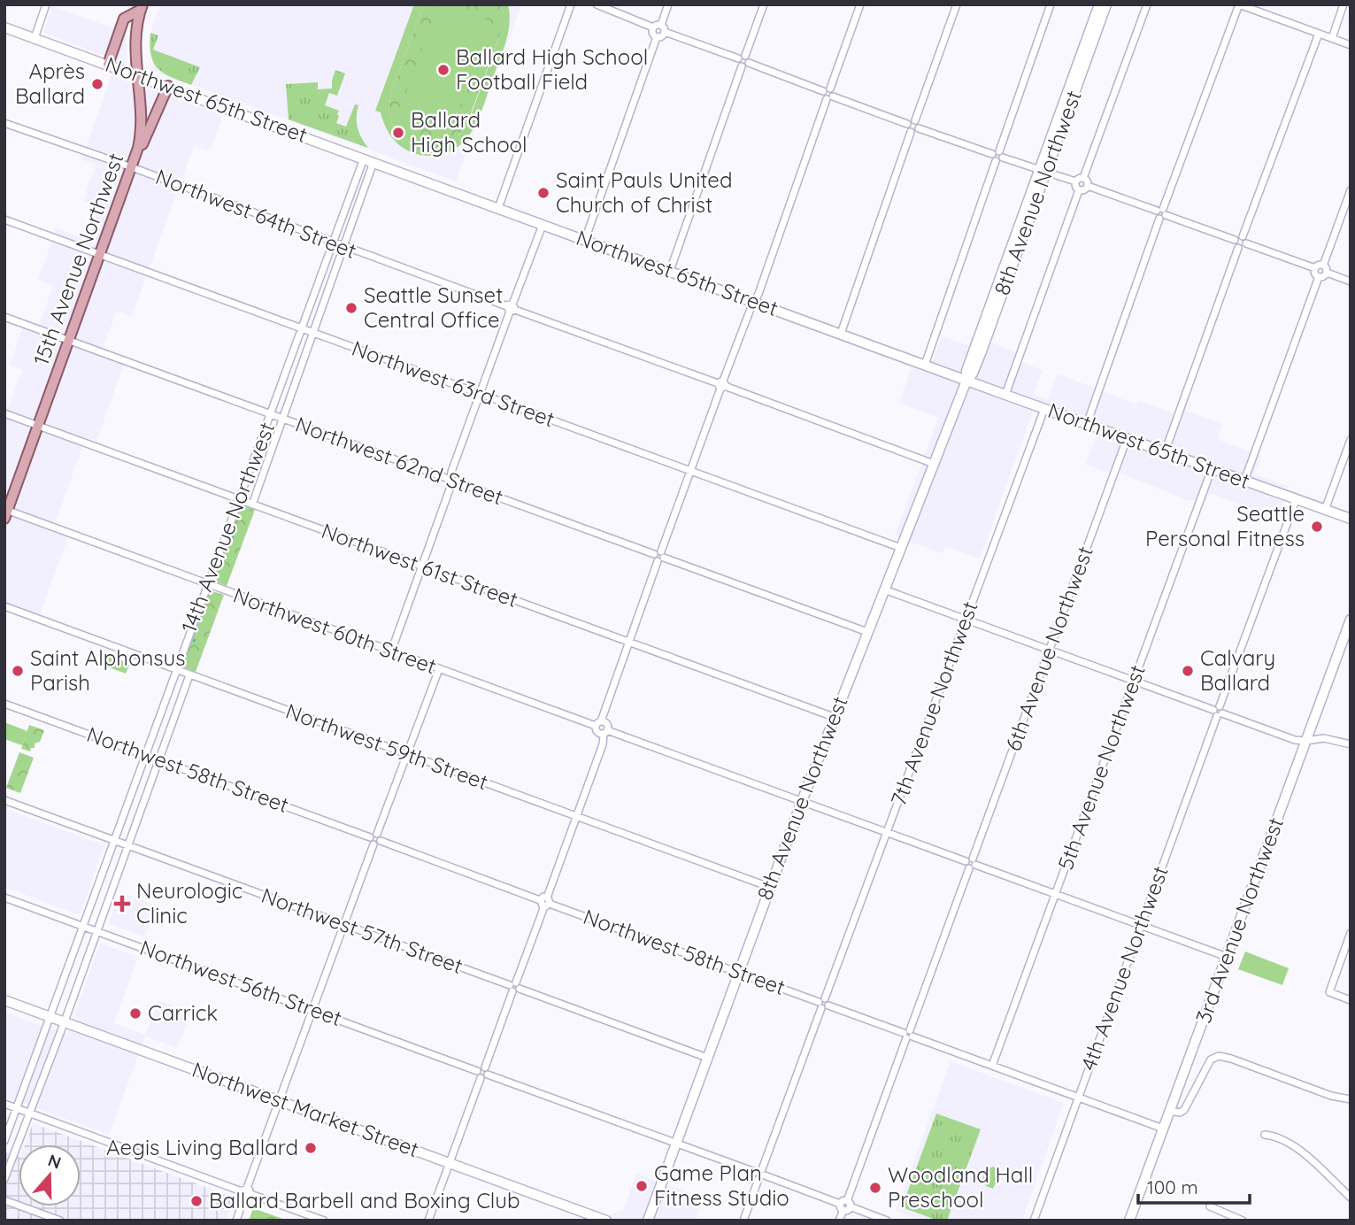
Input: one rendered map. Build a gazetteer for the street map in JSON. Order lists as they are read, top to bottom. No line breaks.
{"streets":{"main road":["Northwest 65th Street","8th Avenue Northwest","15th Avenue Northwest","3rd Avenue Northwest","Northwest Market Street"],"street":["Northwest 64th Street","Northwest 63rd Street","Northwest 62nd Street","14th Avenue Northwest","Northwest 61st Street","Northwest 60th Street","6th Avenue Northwest","7th Avenue Northwest","Northwest 59th Street","5th Avenue Northwest","Northwest 58th Street","Northwest 57th Street","4th Avenue Northwest","Northwest 56th Street"]},"crossings":[["Northwest 65th Street","8th Avenue Northwest"],["Northwest 65th Street","15th Avenue Northwest"],["Northwest 65th Street","14th Avenue Northwest"],["Northwest 65th Street","6th Avenue Northwest"],["Northwest 65th Street","7th Avenue Northwest"],["Northwest 65th Street","5th Avenue Northwest"],["Northwest 65th Street","4th Avenue Northwest"],["8th Avenue Northwest","Northwest 64th Street"],["8th Avenue Northwest","Northwest 63rd Street"],["8th Avenue Northwest","Northwest 62nd Street"],["8th Avenue Northwest","Northwest 61st Street"],["8th Avenue Northwest","Northwest 59th Street"],["8th Avenue Northwest","Northwest 58th Street"],["8th Avenue Northwest","Northwest 57th Street"],["Northwest 64th Street","15th Avenue Northwest"],["Northwest 64th Street","14th Avenue Northwest"],["15th Avenue Northwest","Northwest 63rd Street"],["15th Avenue Northwest","Northwest 62nd Street"],["15th Avenue Northwest","Northwest 61st Street"],["15th Avenue Northwest","Northwest 60th Street"],["Northwest 63rd Street","14th Avenue Northwest"],["Northwest 62nd Street","14th Avenue Northwest"],["14th Avenue Northwest","Northwest 61st Street"],["14th Avenue Northwest","Northwest 60th Street"],["14th Avenue Northwest","Northwest 59th Street"],["14th Avenue Northwest","Northwest 58th Street"],["14th Avenue Northwest","Northwest 57th Street"],["14th Avenue Northwest","Northwest 56th Street"],["14th Avenue Northwest","Northwest Market Street"],["6th Avenue Northwest","Northwest 58th Street"],["7th Avenue Northwest","Northwest 58th Street"],["5th Avenue Northwest","Northwest 58th Street"],["Northwest 58th Street","3rd Avenue Northwest"],["Northwest 58th Street","4th Avenue Northwest"]],"places":{"other":["Ballard High School Football Field","Après Ballard","Ballard High School","Saint Pauls United Church of Christ","Seattle Sunset Central Office","Seattle Personal Fitness","Saint Alphonsus Parish","Calvary Ballard","Carrick","Aegis Living Ballard","Game Plan Fitness Studio","Woodland Hall Preschool","Ballard Barbell and Boxing Club"],"health":["Neurologic Clinic"]},"scale_bar":"100 m","north":"top"}
